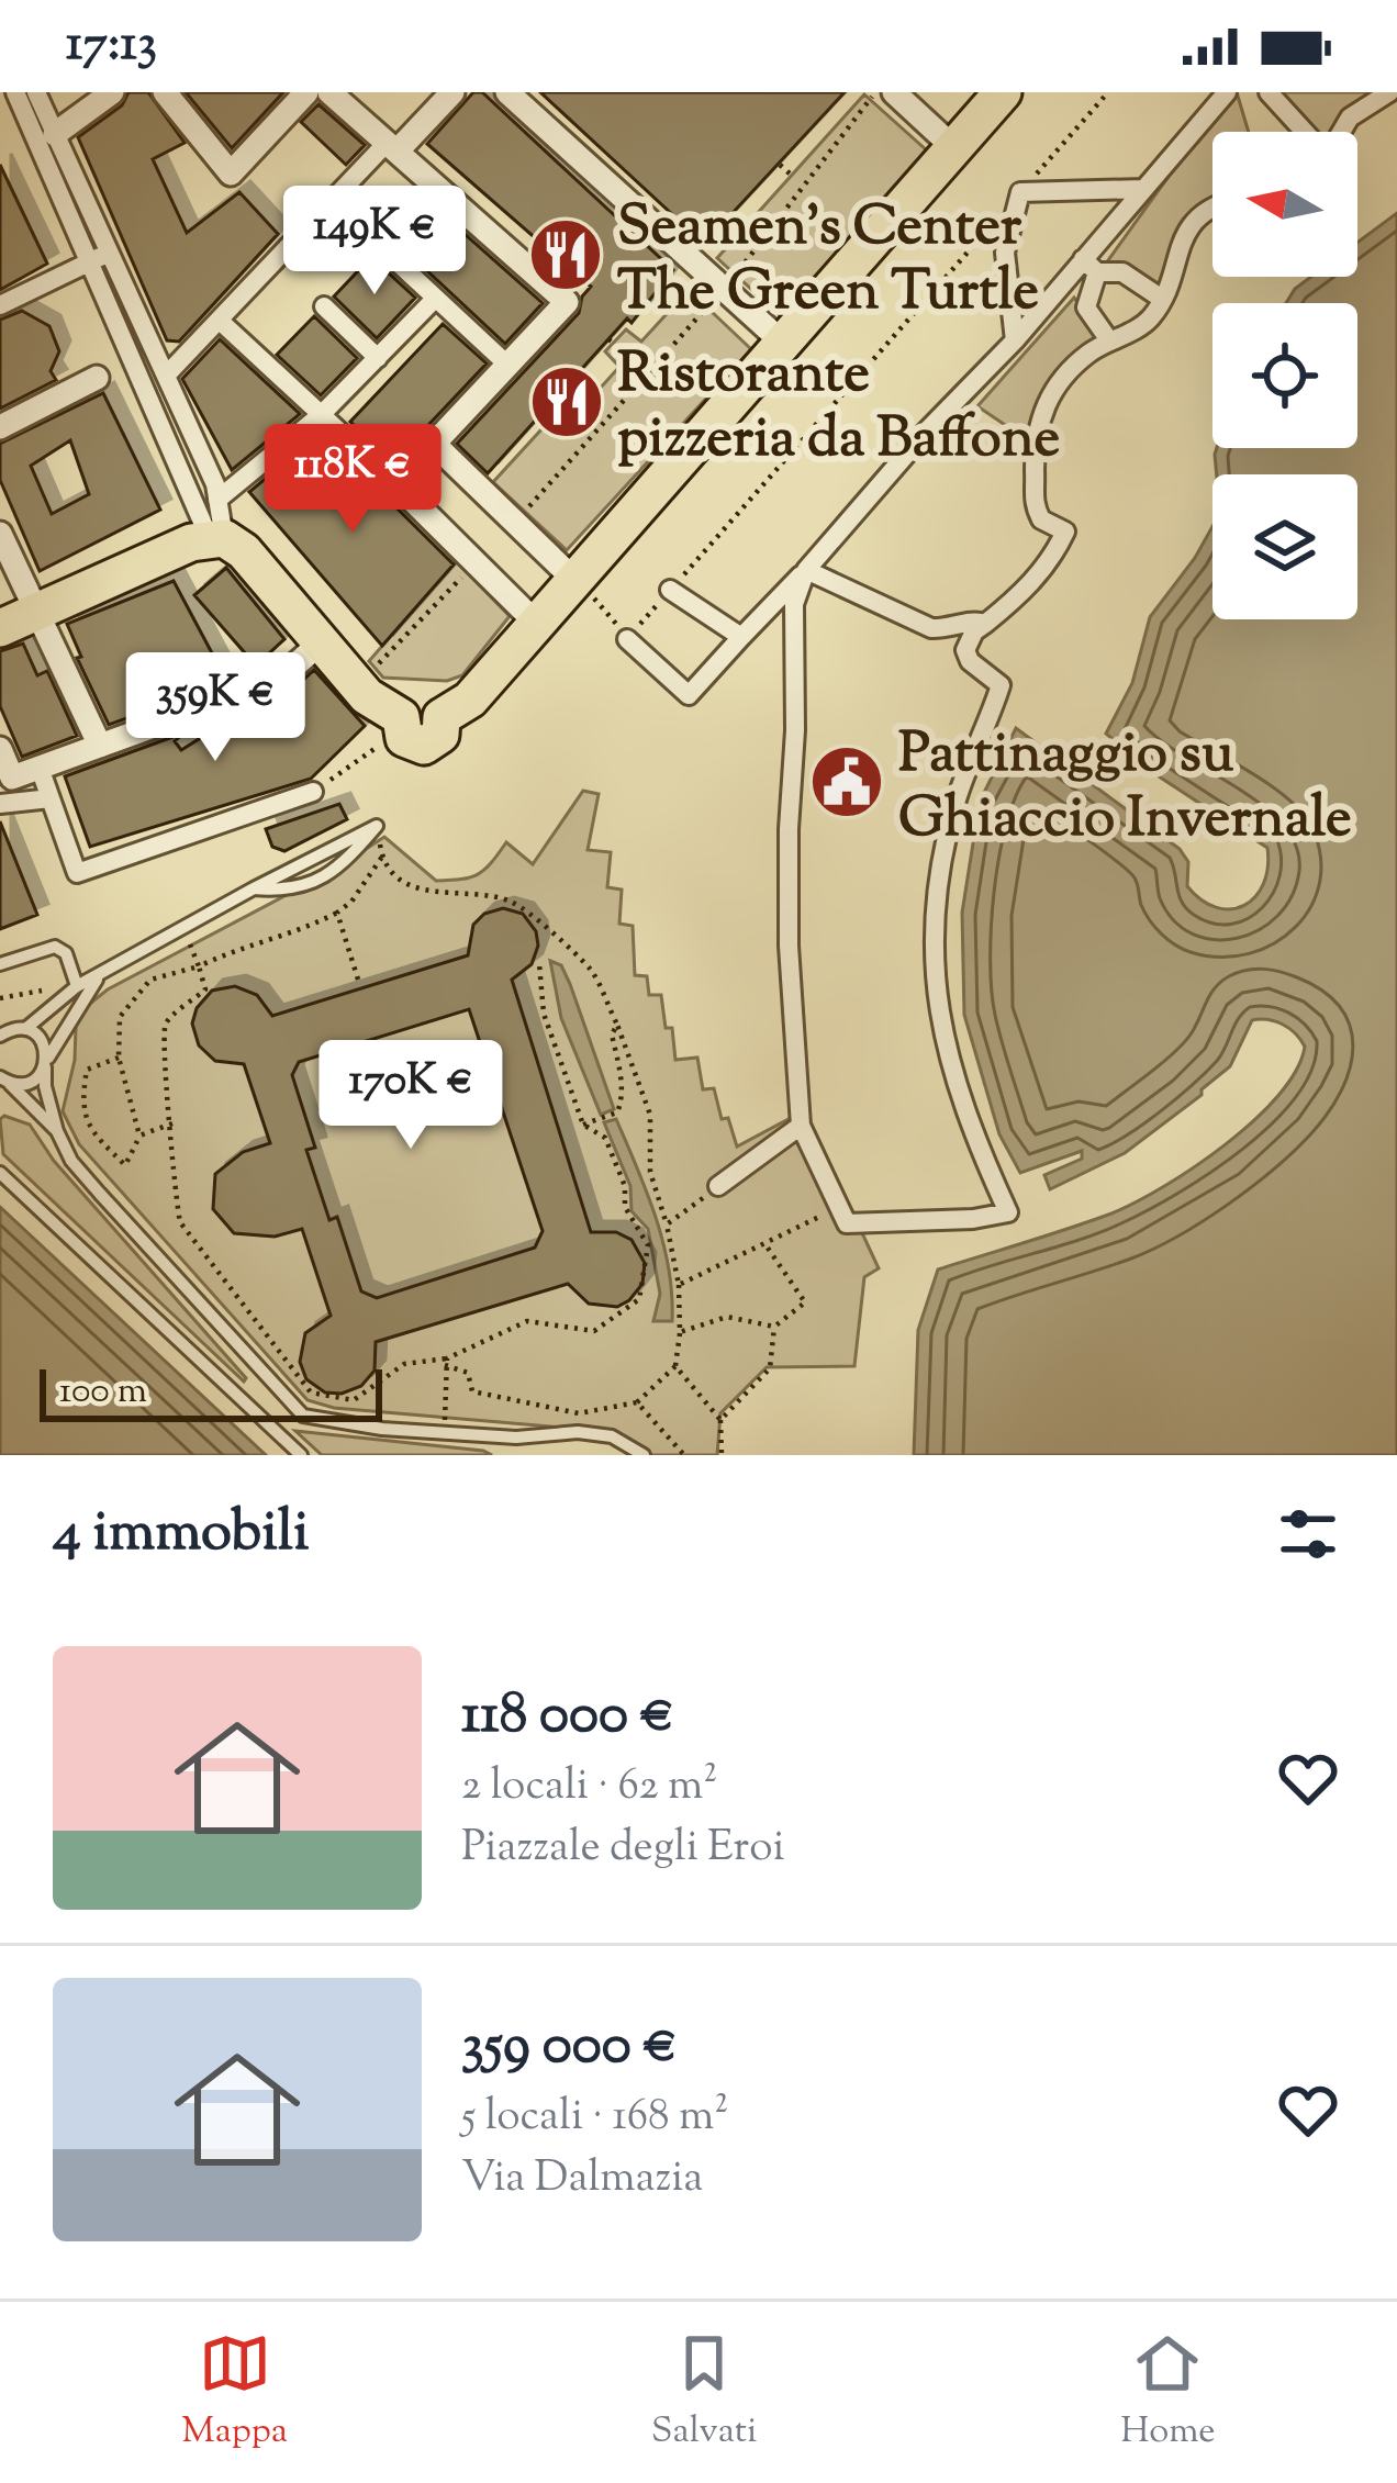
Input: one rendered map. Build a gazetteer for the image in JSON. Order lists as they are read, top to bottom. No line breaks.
{"places":{"restaurant":["Seamen's Center The Green Turtle","Ristorante pizzeria da Baffone"],"public building":["Pattinaggio su Ghiaccio Invernale"]},"scale_bar":"100 m","north":"left","page":{"status":"17:13","price":["149K €","118K €","359K €","170K €"],"scale":"100 m","heading":"4 immobili","list":[{"name":"118 000 €","note":"2 locali · 62 m² · Piazzale degli Eroi"},{"name":"359 000 €","note":"5 locali · 168 m² · Via Dalmazia"}],"tabs":["Mappa","Salvati","Home"]}}
